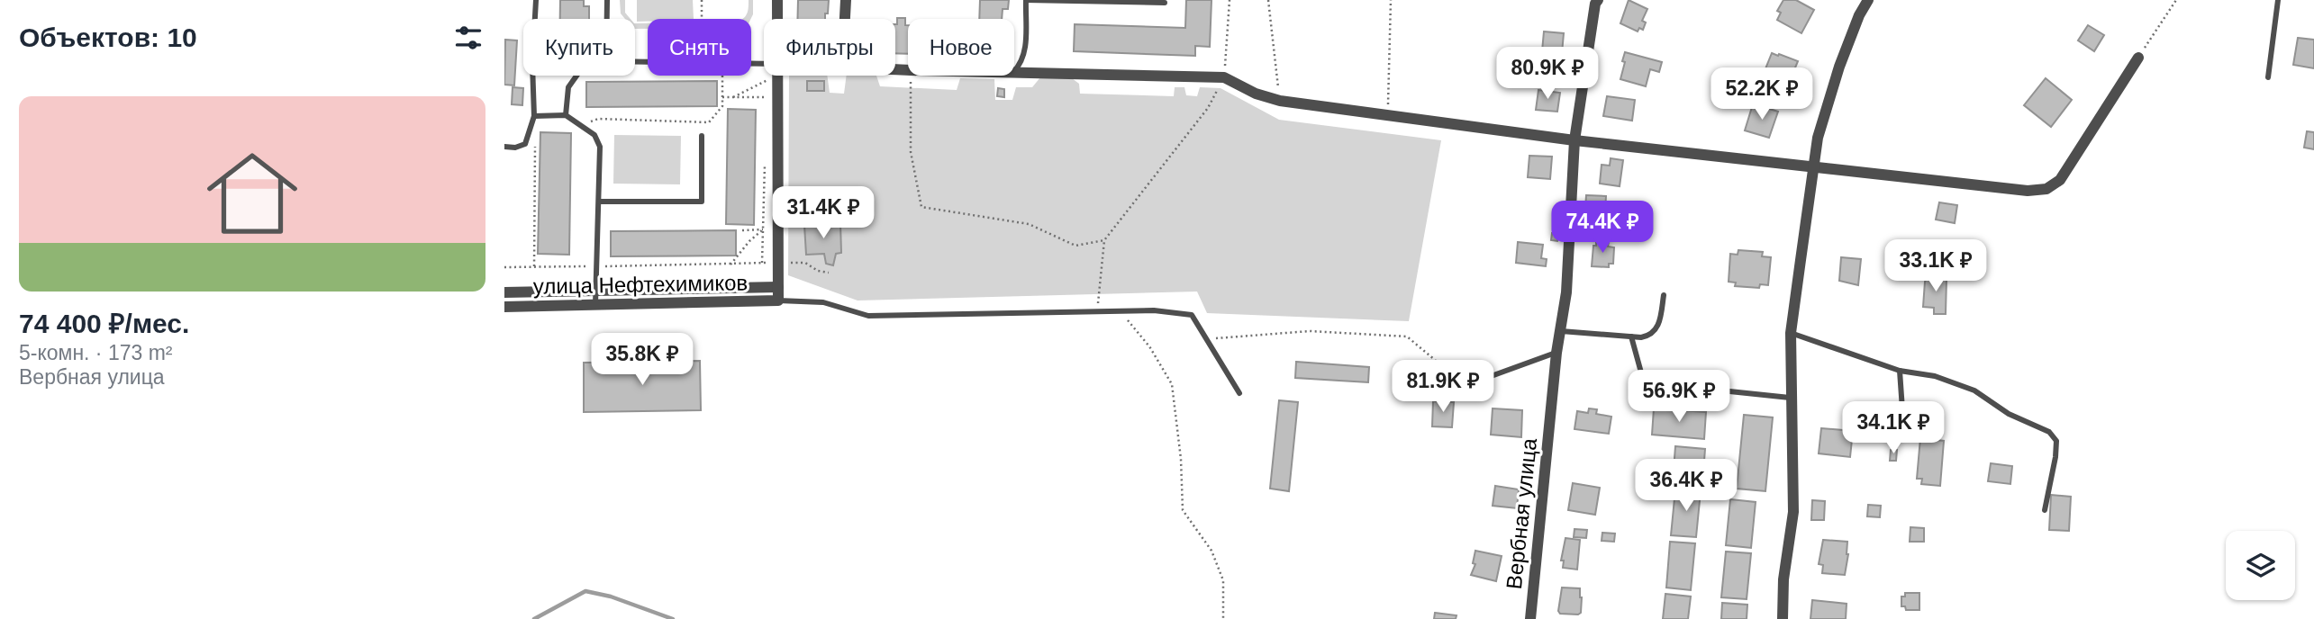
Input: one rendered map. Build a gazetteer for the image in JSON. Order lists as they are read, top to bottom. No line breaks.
{"streets":{"street":["улица Нефтехимиков","Вербная улица"]},"page":{"heading":"Объектов: 10","chip":["Купить","Снять","Фильтры","Новое"],"price":["80.9K ₽","52.2K ₽","31.4K ₽","74.4K ₽","33.1K ₽","35.8K ₽","81.9K ₽","56.9K ₽","34.1K ₽","36.4K ₽"],"list":[{"name":"74 400 ₽/мес.","note":"5-комн. · 173 m² · Вербная улица"}]}}
